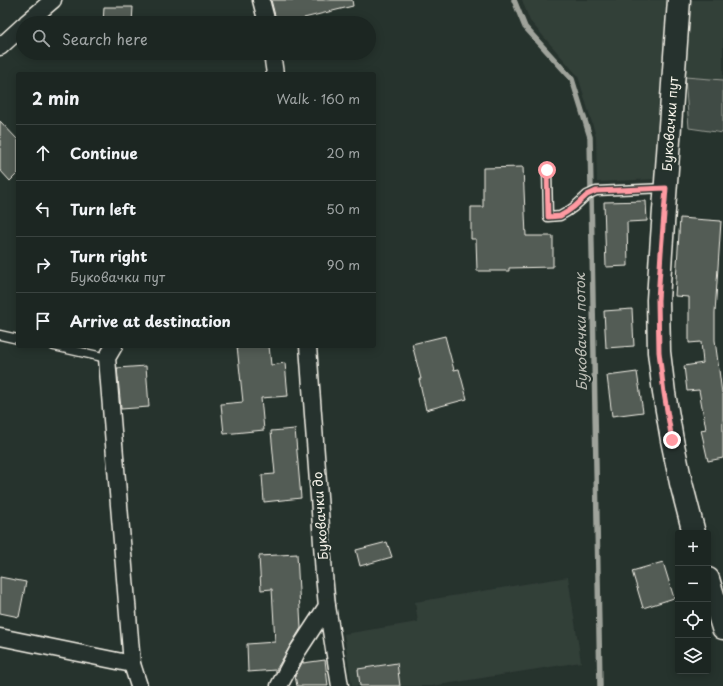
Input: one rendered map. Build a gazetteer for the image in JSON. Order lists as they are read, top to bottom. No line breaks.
{"streets":{"street":["Буковачки пут","Буковачки до"]},"water":["Буковачки поток"],"page":{"search":"Search here","heading":["2 min","Walk · 160 m"],"list":[["Continue","20 m"],["Turn left","50 m"],["Turn right","Буковачки пут","90 m"],"Arrive at destination"],"map_buttons":["+","−"]}}
